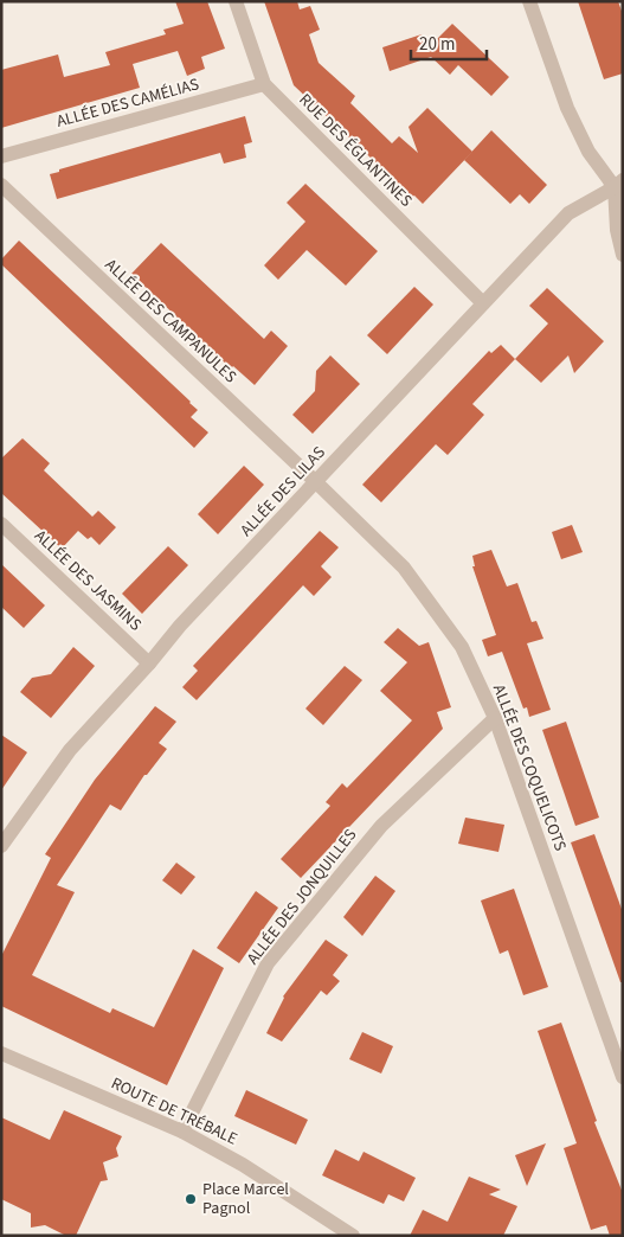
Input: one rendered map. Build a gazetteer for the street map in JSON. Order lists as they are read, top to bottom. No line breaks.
{"streets":{"street":["ALLÉE DES CAMÉLIAS","RUE DES ÉGLANTINES","ALLÉE DES CAMPANULES","ALLÉE DES LILAS","ALLÉE DES JASMINS","ALLÉE DES COQUELICOTS","ALLÉE DES JONQUILLES","ROUTE DE TRÉBALE"]},"crossings":[["ALLÉE DES CAMÉLIAS","RUE DES ÉGLANTINES"],["RUE DES ÉGLANTINES","ALLÉE DES LILAS"],["ALLÉE DES CAMPANULES","ALLÉE DES LILAS"],["ALLÉE DES CAMPANULES","ALLÉE DES COQUELICOTS"],["ALLÉE DES LILAS","ALLÉE DES JASMINS"],["ALLÉE DES LILAS","ALLÉE DES COQUELICOTS"],["ALLÉE DES COQUELICOTS","ALLÉE DES JONQUILLES"],["ALLÉE DES JONQUILLES","ROUTE DE TRÉBALE"]],"places":["Place Marcel Pagnol"],"scale_bar":"20 m"}
